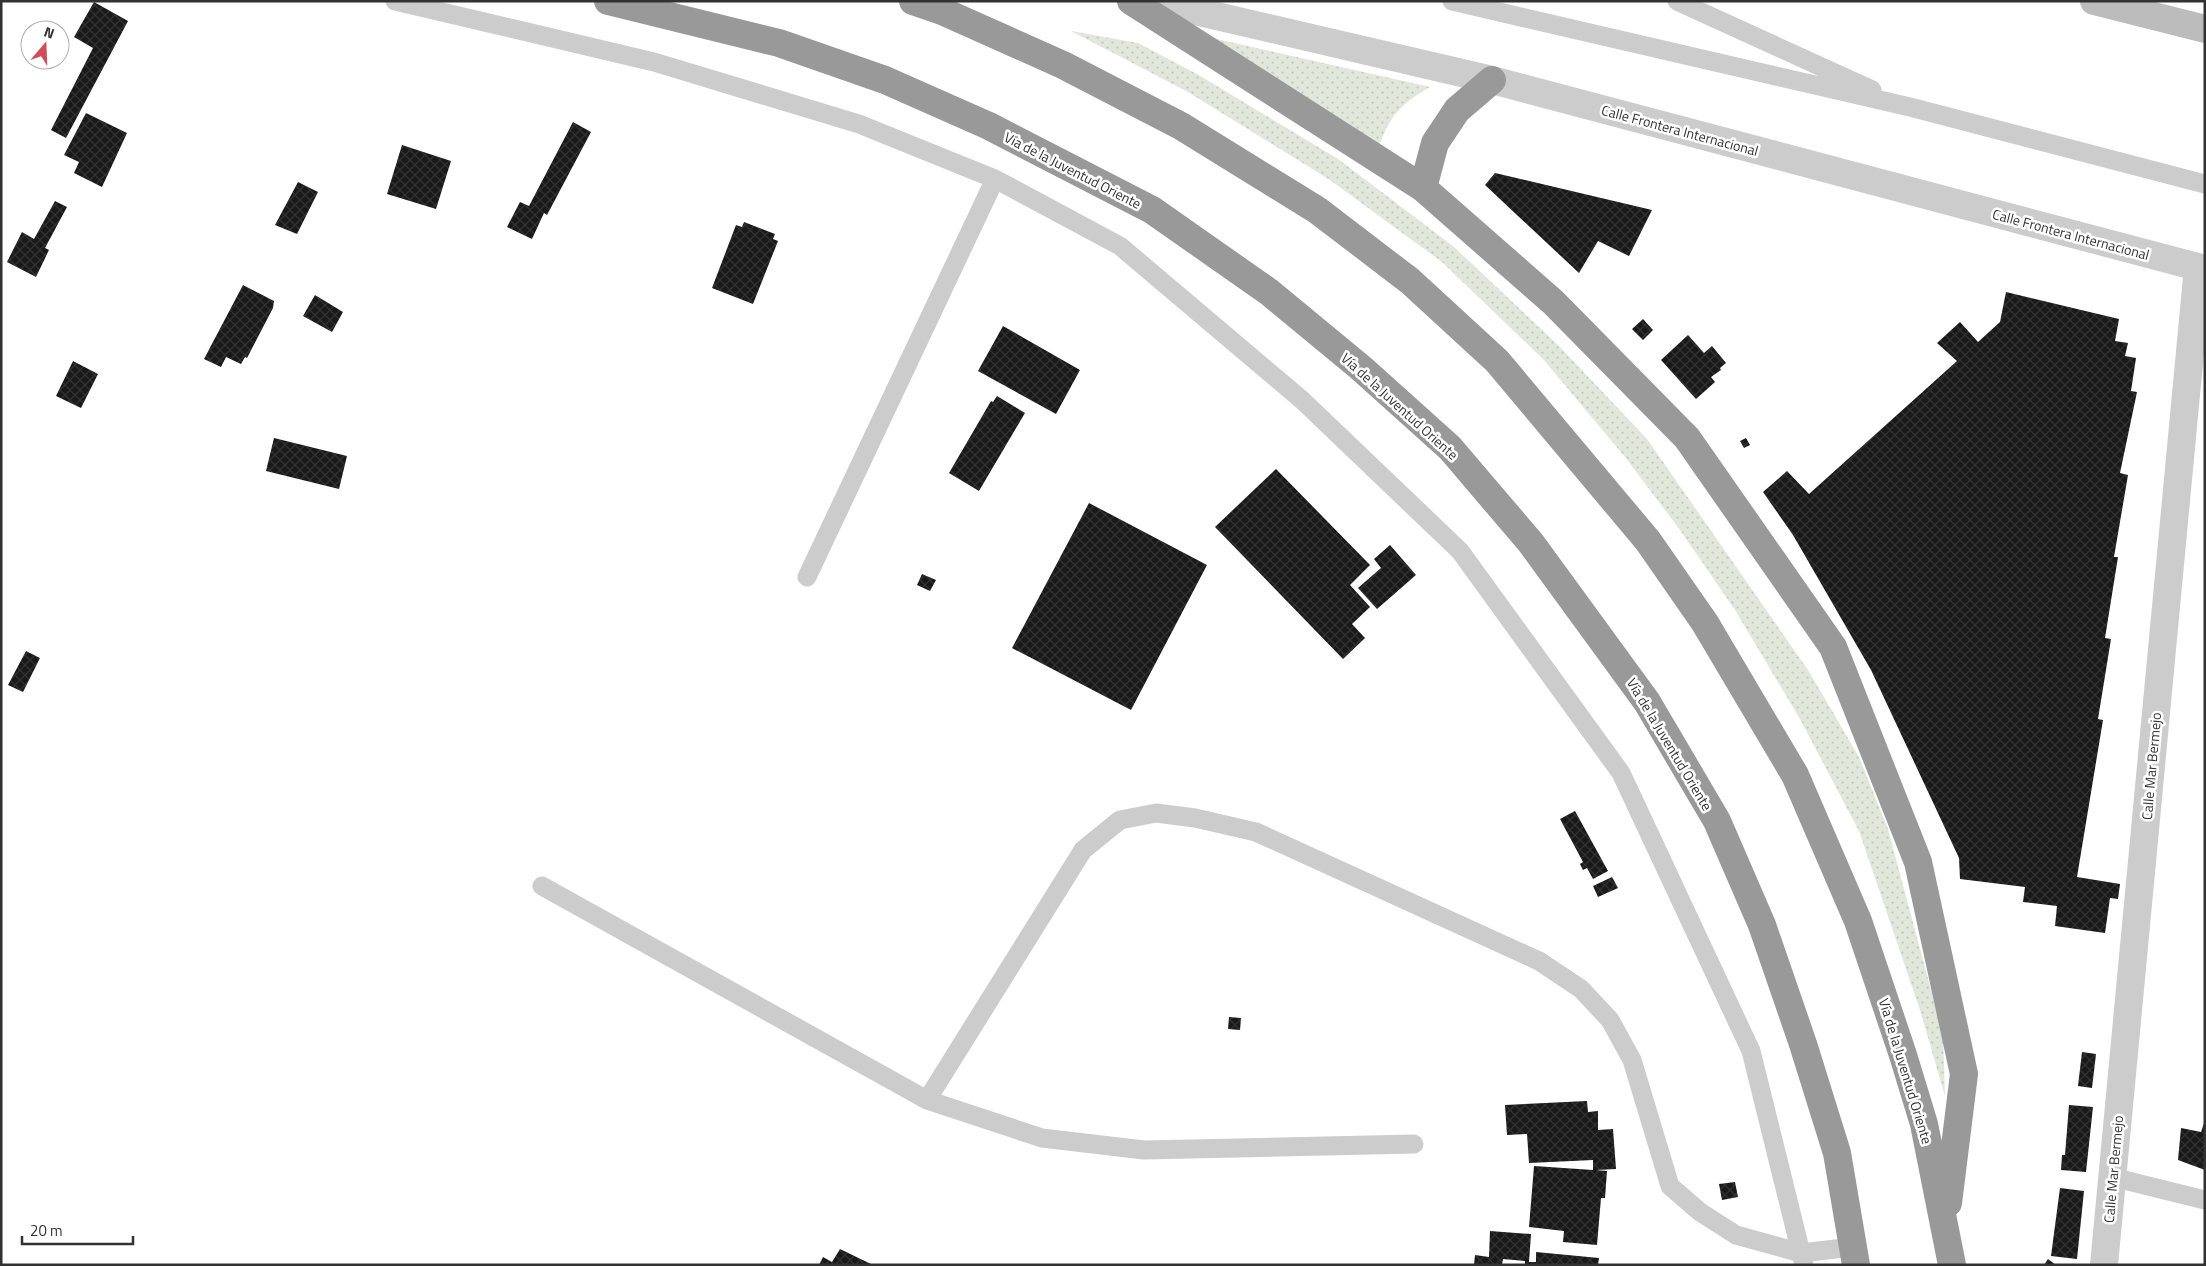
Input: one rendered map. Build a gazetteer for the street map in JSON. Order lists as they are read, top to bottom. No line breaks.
{"streets":{"highway":["Vía de la Juventud Oriente"],"street":["Calle Frontera Internacional","Calle Mar Bermejo"]},"crossings":[["Calle Frontera Internacional","Calle Mar Bermejo"]],"scale_bar":"20 m","north":"top"}
